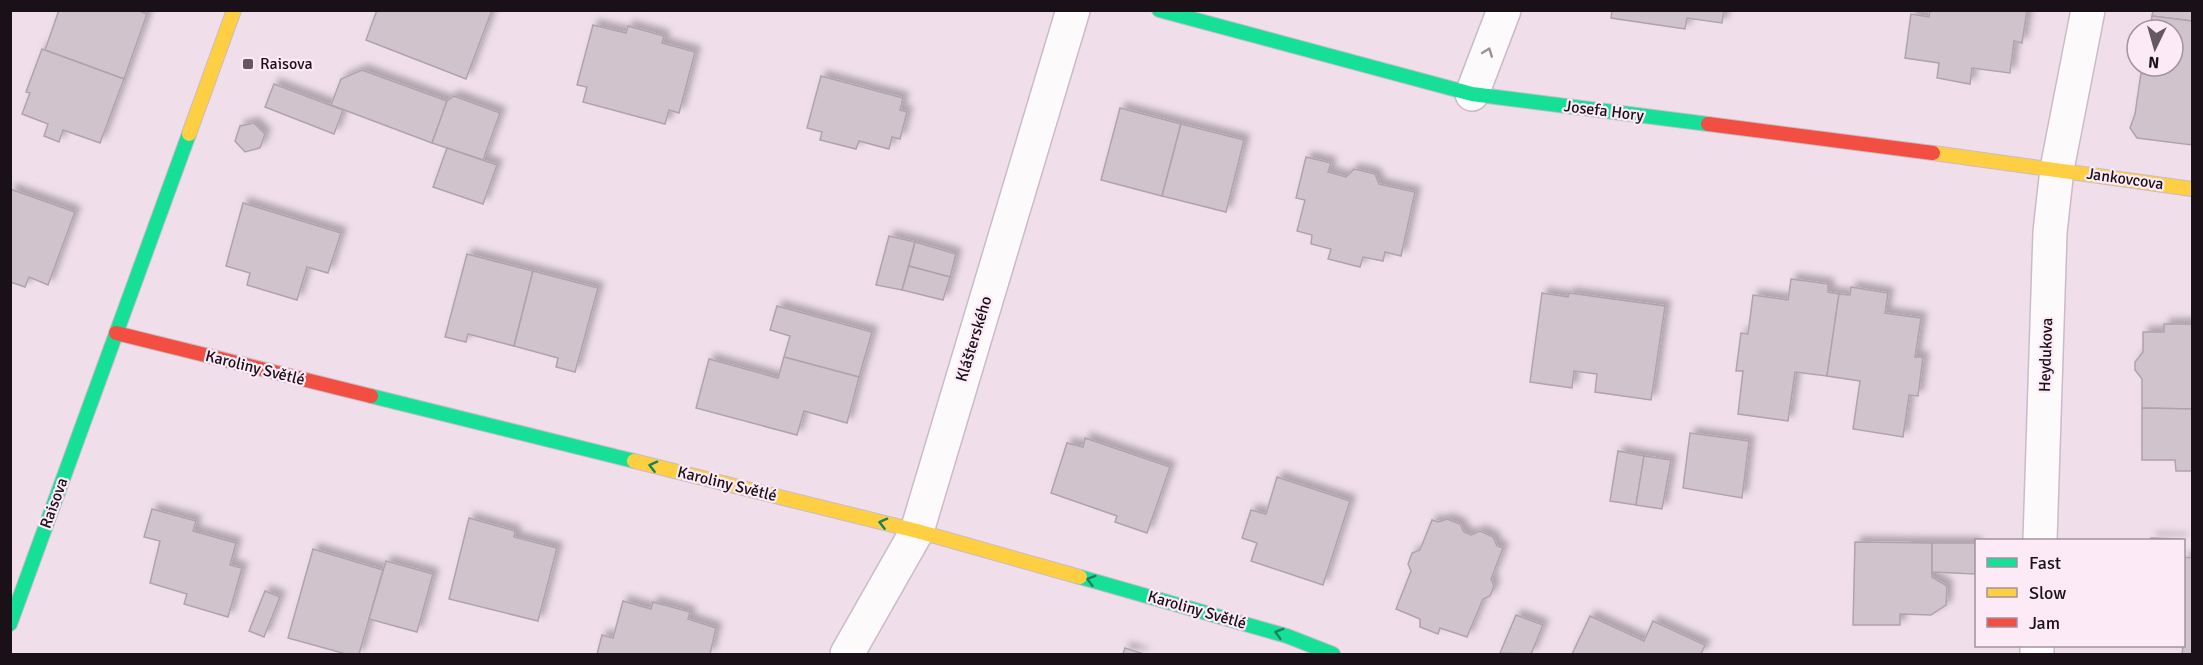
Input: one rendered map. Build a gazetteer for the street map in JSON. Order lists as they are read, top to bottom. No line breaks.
{"streets":{"street":["Josefa Hory","Jankovcova","Klášterského","Heydukova","Karoliny Světlé","Raisova"]},"crossings":[["Josefa Hory","Jankovcova"],["Josefa Hory","Heydukova"],["Jankovcova","Heydukova"],["Klášterského","Karoliny Světlé"],["Karoliny Světlé","Raisova"]],"one_way":["Karoliny Světlé"],"places":{"transit":["Raisova"]},"legend":["Fast","Slow","Jam"],"north":"bottom"}
